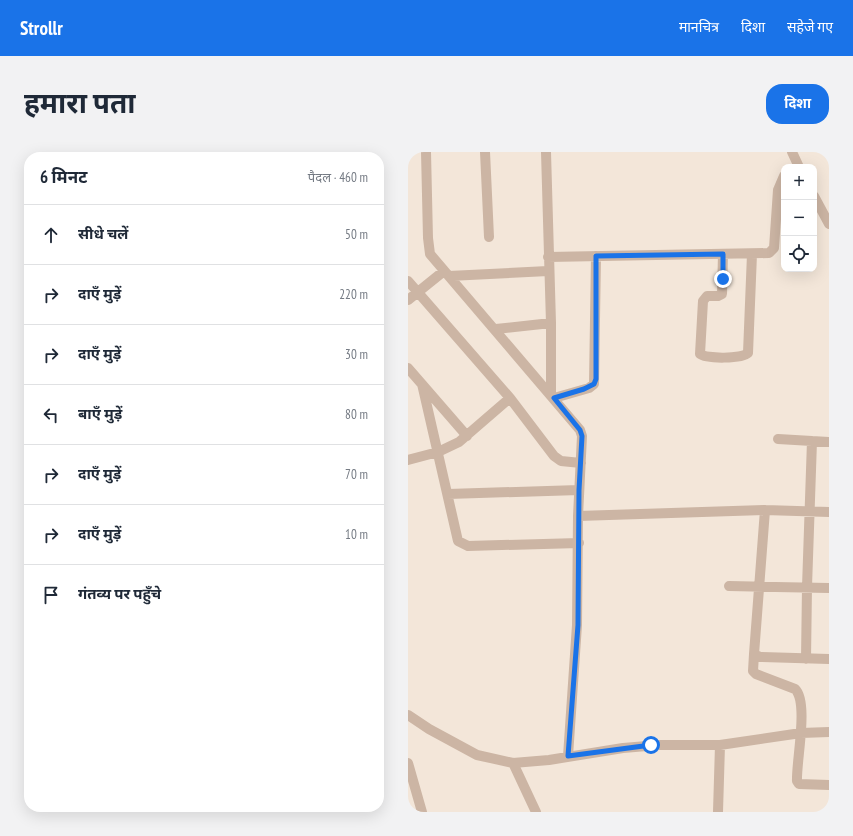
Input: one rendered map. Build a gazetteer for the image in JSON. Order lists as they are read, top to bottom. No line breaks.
{"page":{"header":"Strollr","nav":["मानचित्र","दिशा","सहेजे गए"],"title":"हमारा पता","buttons":"दिशा","heading":["6 मिनट","पैदल · 460 m"],"map_buttons":["+","−"],"list":[["सीधे चलें","50 m"],["दाएँ मुड़ें","220 m"],["दाएँ मुड़ें","30 m"],["बाएँ मुड़ें","80 m"],["दाएँ मुड़ें","70 m"],["दाएँ मुड़ें","10 m"],"गंतव्य पर पहुँचे"]}}
